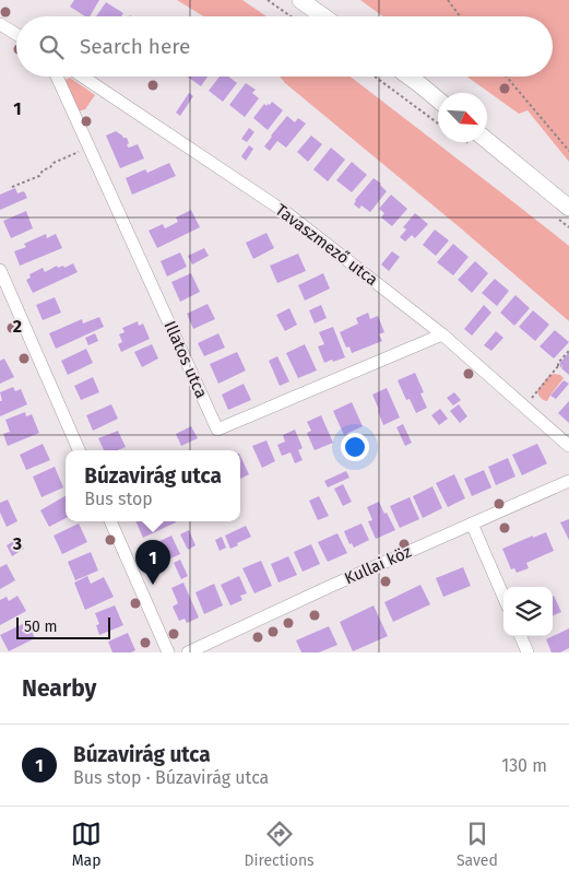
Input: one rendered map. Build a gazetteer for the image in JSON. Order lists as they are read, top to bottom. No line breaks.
{"streets":{"street":["Tavaszmező utca","Illatos utca","Kullai köz"]},"crossings":[["Tavaszmező utca","Illatos utca"]],"scale_bar":"50 m","north":"bottom right","page":{"search":"Search here","popup":["Búzavirág utca","Bus stop"],"pins":"1","scale":"50 m","heading":"Nearby","list":[{"mark":"1","name":"Búzavirág utca","note":"Bus stop · Búzavirág utca","value":"130 m"}],"nav":["Map","Directions","Saved"]},"grid":{"rows":["1","2","3"]}}
